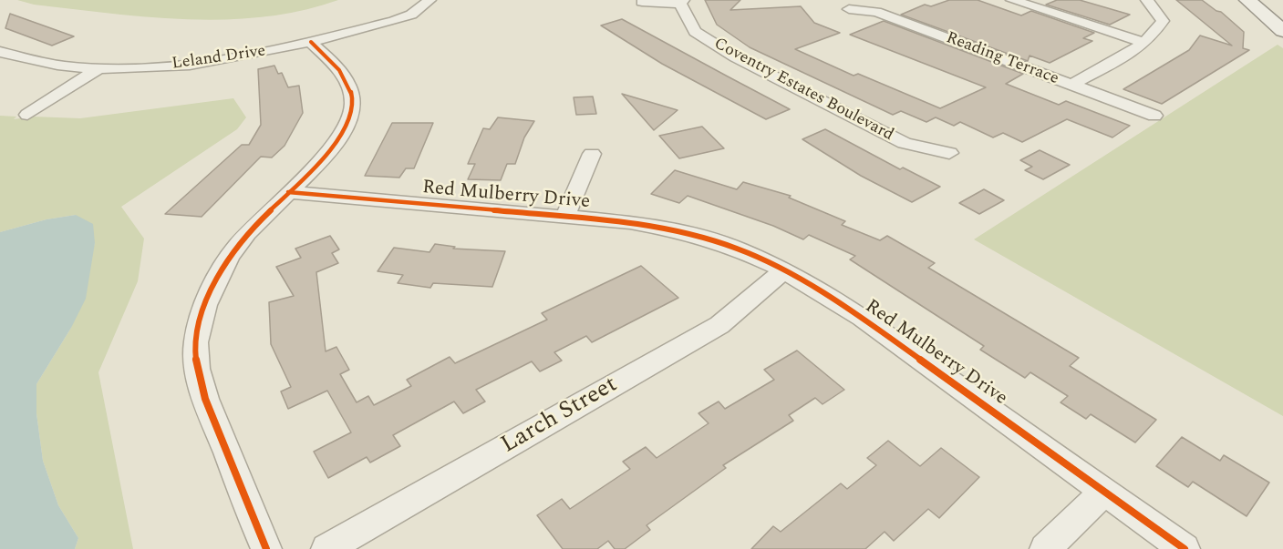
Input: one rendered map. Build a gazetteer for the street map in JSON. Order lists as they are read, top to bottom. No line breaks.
{"streets":{"street":["Leland Drive","Reading Terrace","Coventry Estates Boulevard","Red Mulberry Drive","Larch Street"]},"crossings":[["Red Mulberry Drive","Larch Street"]]}
